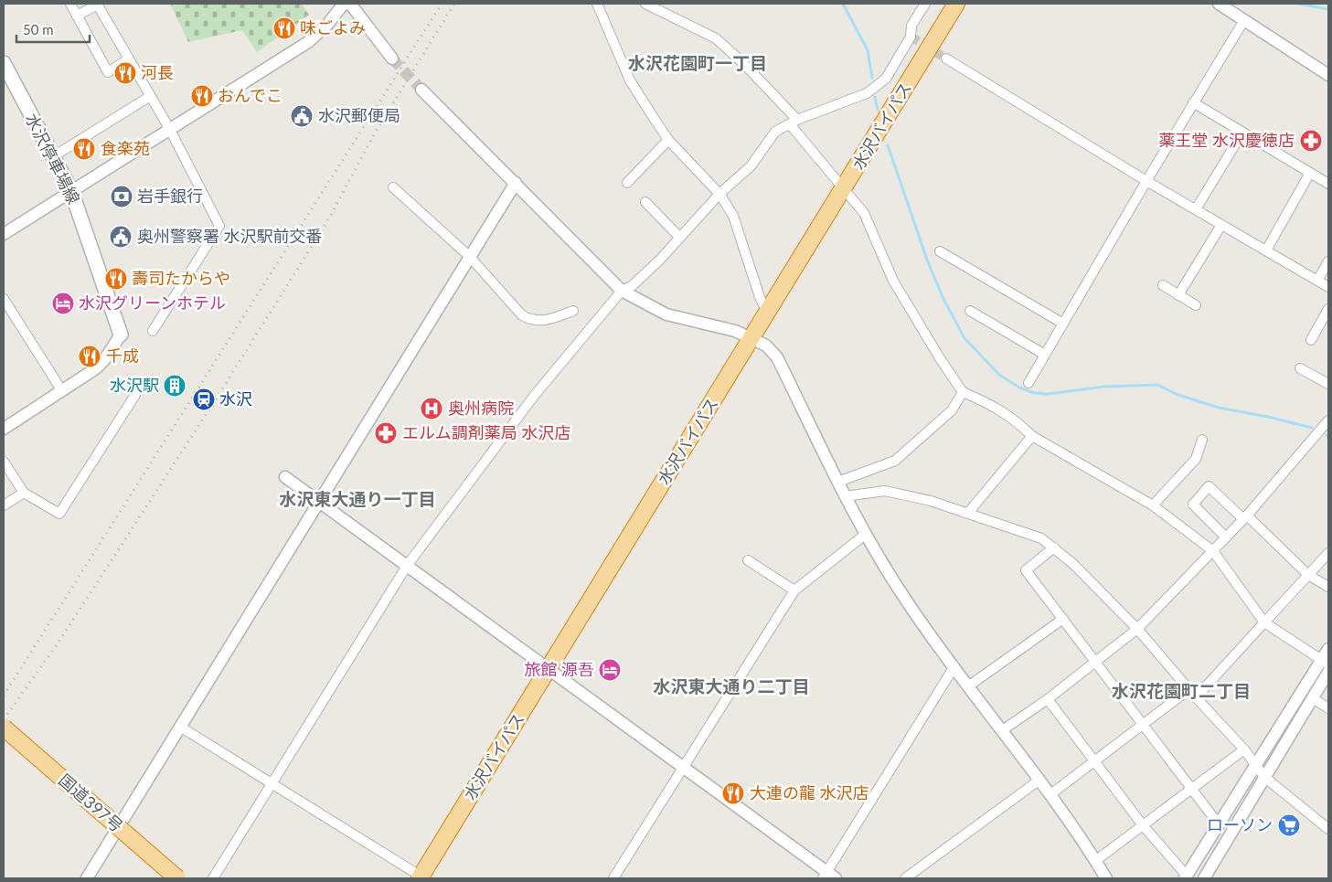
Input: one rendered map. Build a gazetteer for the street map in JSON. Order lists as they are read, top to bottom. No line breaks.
{"streets":{"highway":["水沢バイパス","国道397号"],"main road":["水沢停車場線"]},"districts":["水沢花園町一丁目","水沢東大通り一丁目","水沢東大通り二丁目","水沢花園町二丁目"],"places":{"restaurant":["味ごよみ","河長","おんでこ","食楽苑","壽司たからや","千成","大連の龍 水沢店"],"public building":["水沢郵便局","奥州警察署 水沢駅前交番"],"pharmacy":["薬王堂 水沢慶徳店","エルム調剤薬局 水沢店"],"bank":["岩手銀行"],"hotel":["水沢グリーンホテル","旅館 源吾"],"building":["水沢駅"],"station":["水沢"],"hospital":["奥州病院"],"supermarket":["ローソン"]},"scale_bar":"50 m"}
